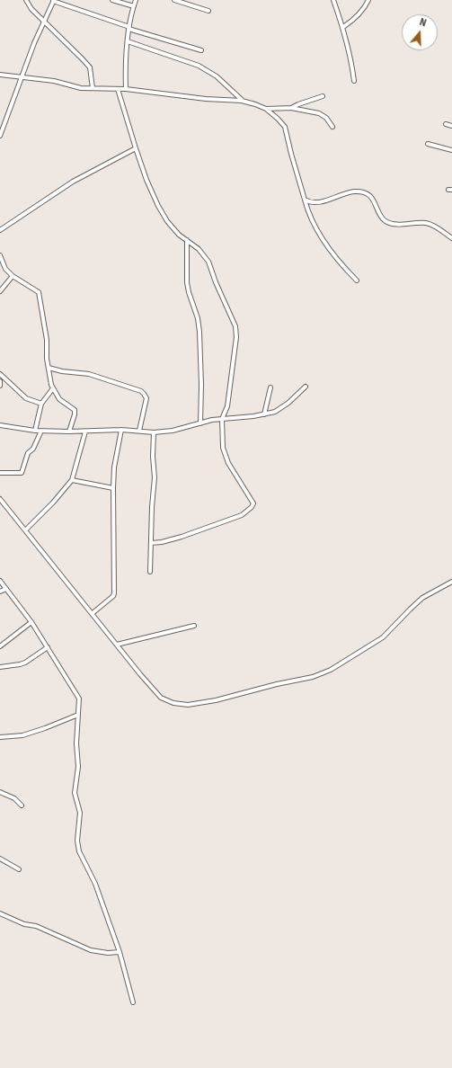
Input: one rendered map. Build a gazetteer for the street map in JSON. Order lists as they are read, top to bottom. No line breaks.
{"north":"top"}
